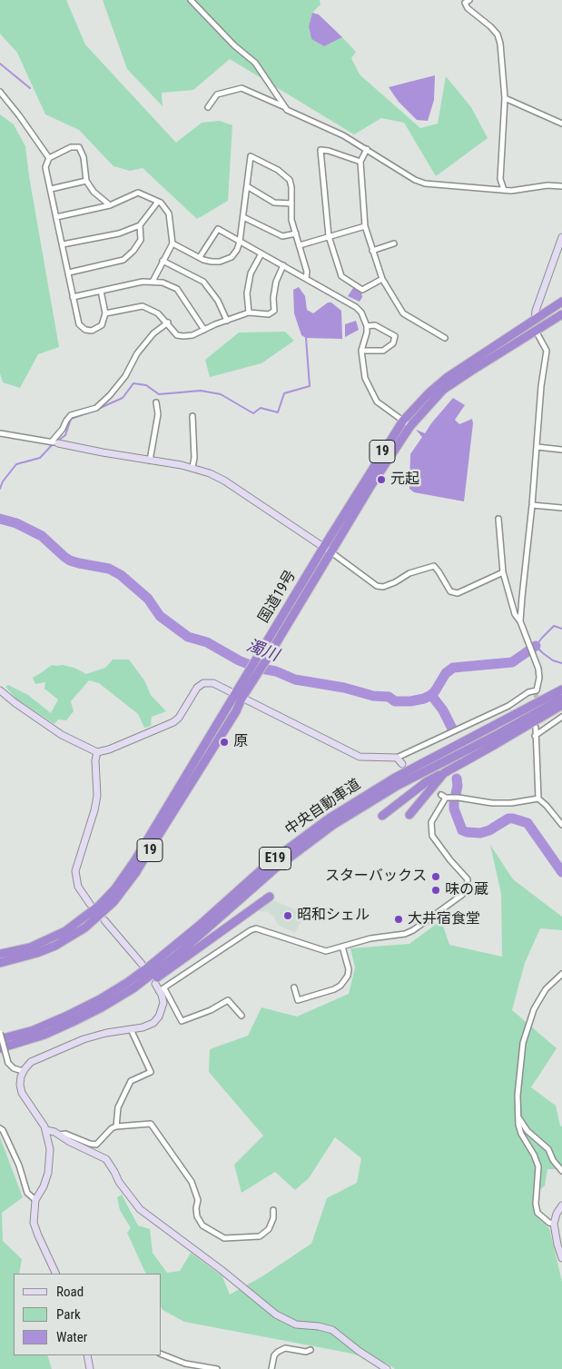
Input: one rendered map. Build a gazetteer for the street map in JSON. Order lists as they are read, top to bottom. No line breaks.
{"streets":{"highway":["19","国道19号","中央自動車道","E19"]},"water":["濁川"],"places":["元起","原","スターバックス","味の蔵","昭和シェル","大井宿食堂"],"legend":["Road","Park","Water"]}
